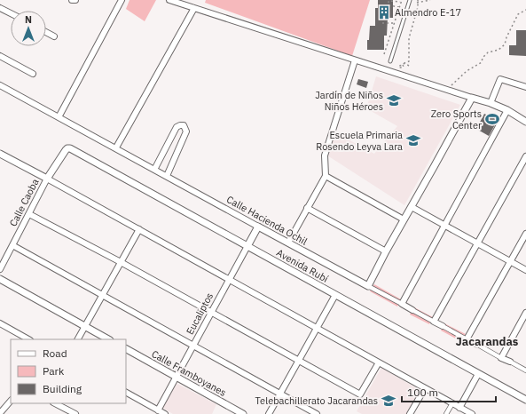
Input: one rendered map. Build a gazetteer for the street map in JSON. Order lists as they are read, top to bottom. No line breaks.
{"streets":{"street":["Calle Caoba","Calle Hacienda Ochil","Avenida Rubí","Eucaliptos","Calle Framboyanes"]},"crossings":[["Calle Caoba","Avenida Rubí"],["Calle Hacienda Ochil","Eucaliptos"],["Avenida Rubí","Eucaliptos"],["Eucaliptos","Calle Framboyanes"]],"districts":["Jacarandas"],"places":{"building":["Almendro E-17"],"school or university":["Jardín de Niños Niños Héroes","Escuela Primaria Rosendo Leyva Lara","Telebachillerato Jacarandas"],"sports":["Zero Sports Center"]},"legend":["Road","Park","Building"],"scale_bar":"100 m","north":"top"}
